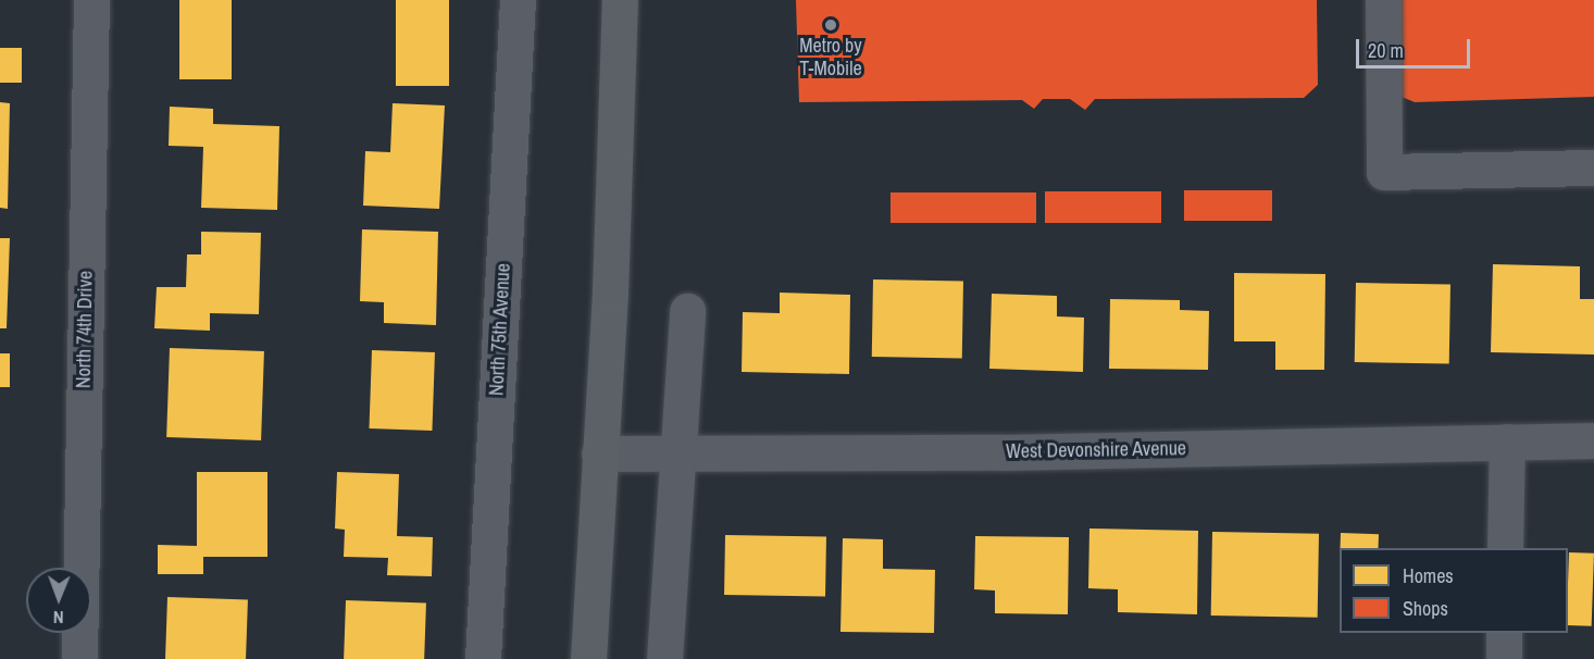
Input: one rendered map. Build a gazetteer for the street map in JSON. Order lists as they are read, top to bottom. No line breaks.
{"streets":{"street":["North 74th Drive","North 75th Avenue","West Devonshire Avenue"]},"places":["Metro by T-Mobile"],"legend":["Homes","Shops"],"scale_bar":"20 m","north":"bottom"}
